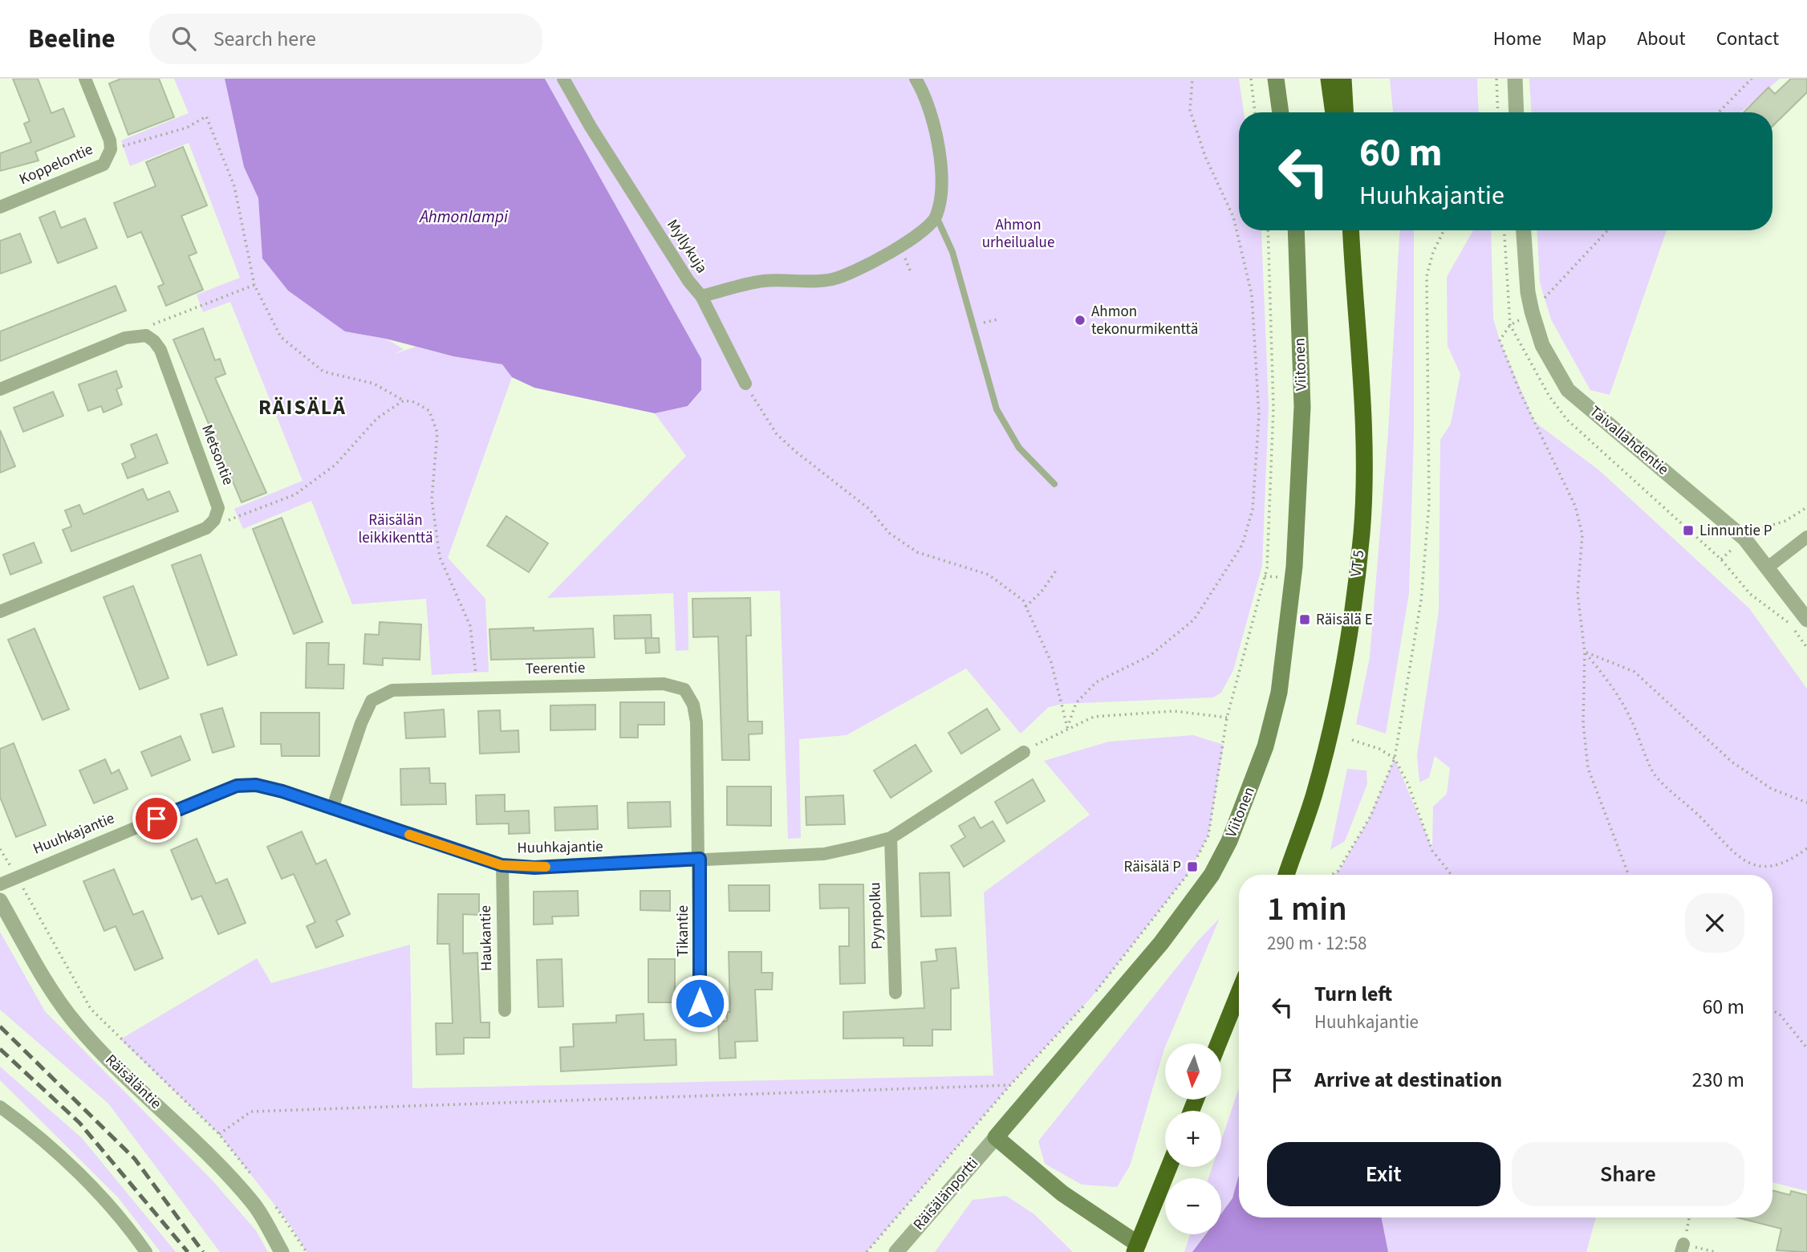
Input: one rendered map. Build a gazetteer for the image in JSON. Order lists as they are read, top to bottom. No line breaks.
{"streets":{"highway":["VT 5"],"main road":["Viitonen"],"street":["Koppelontie","Myllykuja","Taivallahdentie","Metsontie","Teerentie","Huuhkajantie","Pyynpolku","Tikantie","Haukantie","Räisäläntie","Räisälänportti"]},"crossings":[["Viitonen","Räisälänportti"],["Teerentie","Huuhkajantie"],["Teerentie","Tikantie"],["Huuhkajantie","Pyynpolku"],["Huuhkajantie","Tikantie"],["Huuhkajantie","Haukantie"]],"districts":["RÄISÄLÄ"],"water":["Ahmonlampi"],"parks":["Ahmon urheilualue","Räisälän leikkikenttä"],"places":{"other":["Ahmon tekonurmikenttä"],"transit":["Linnuntie P","Räisälä E","Räisälä P"]},"north":"bottom","page":{"header":"Beeline","search":"Search here","nav":["Home","Map","About","Contact"],"turn":["60 m","Huuhkajantie"],"heading":["1 min","290 m · 12:58"],"list":[{"name":"Turn left","note":"Huuhkajantie","value":"60 m"},{"name":"Arrive at destination","value":"230 m"}],"map_buttons":["+","−"],"buttons":["Exit","Share"]}}
